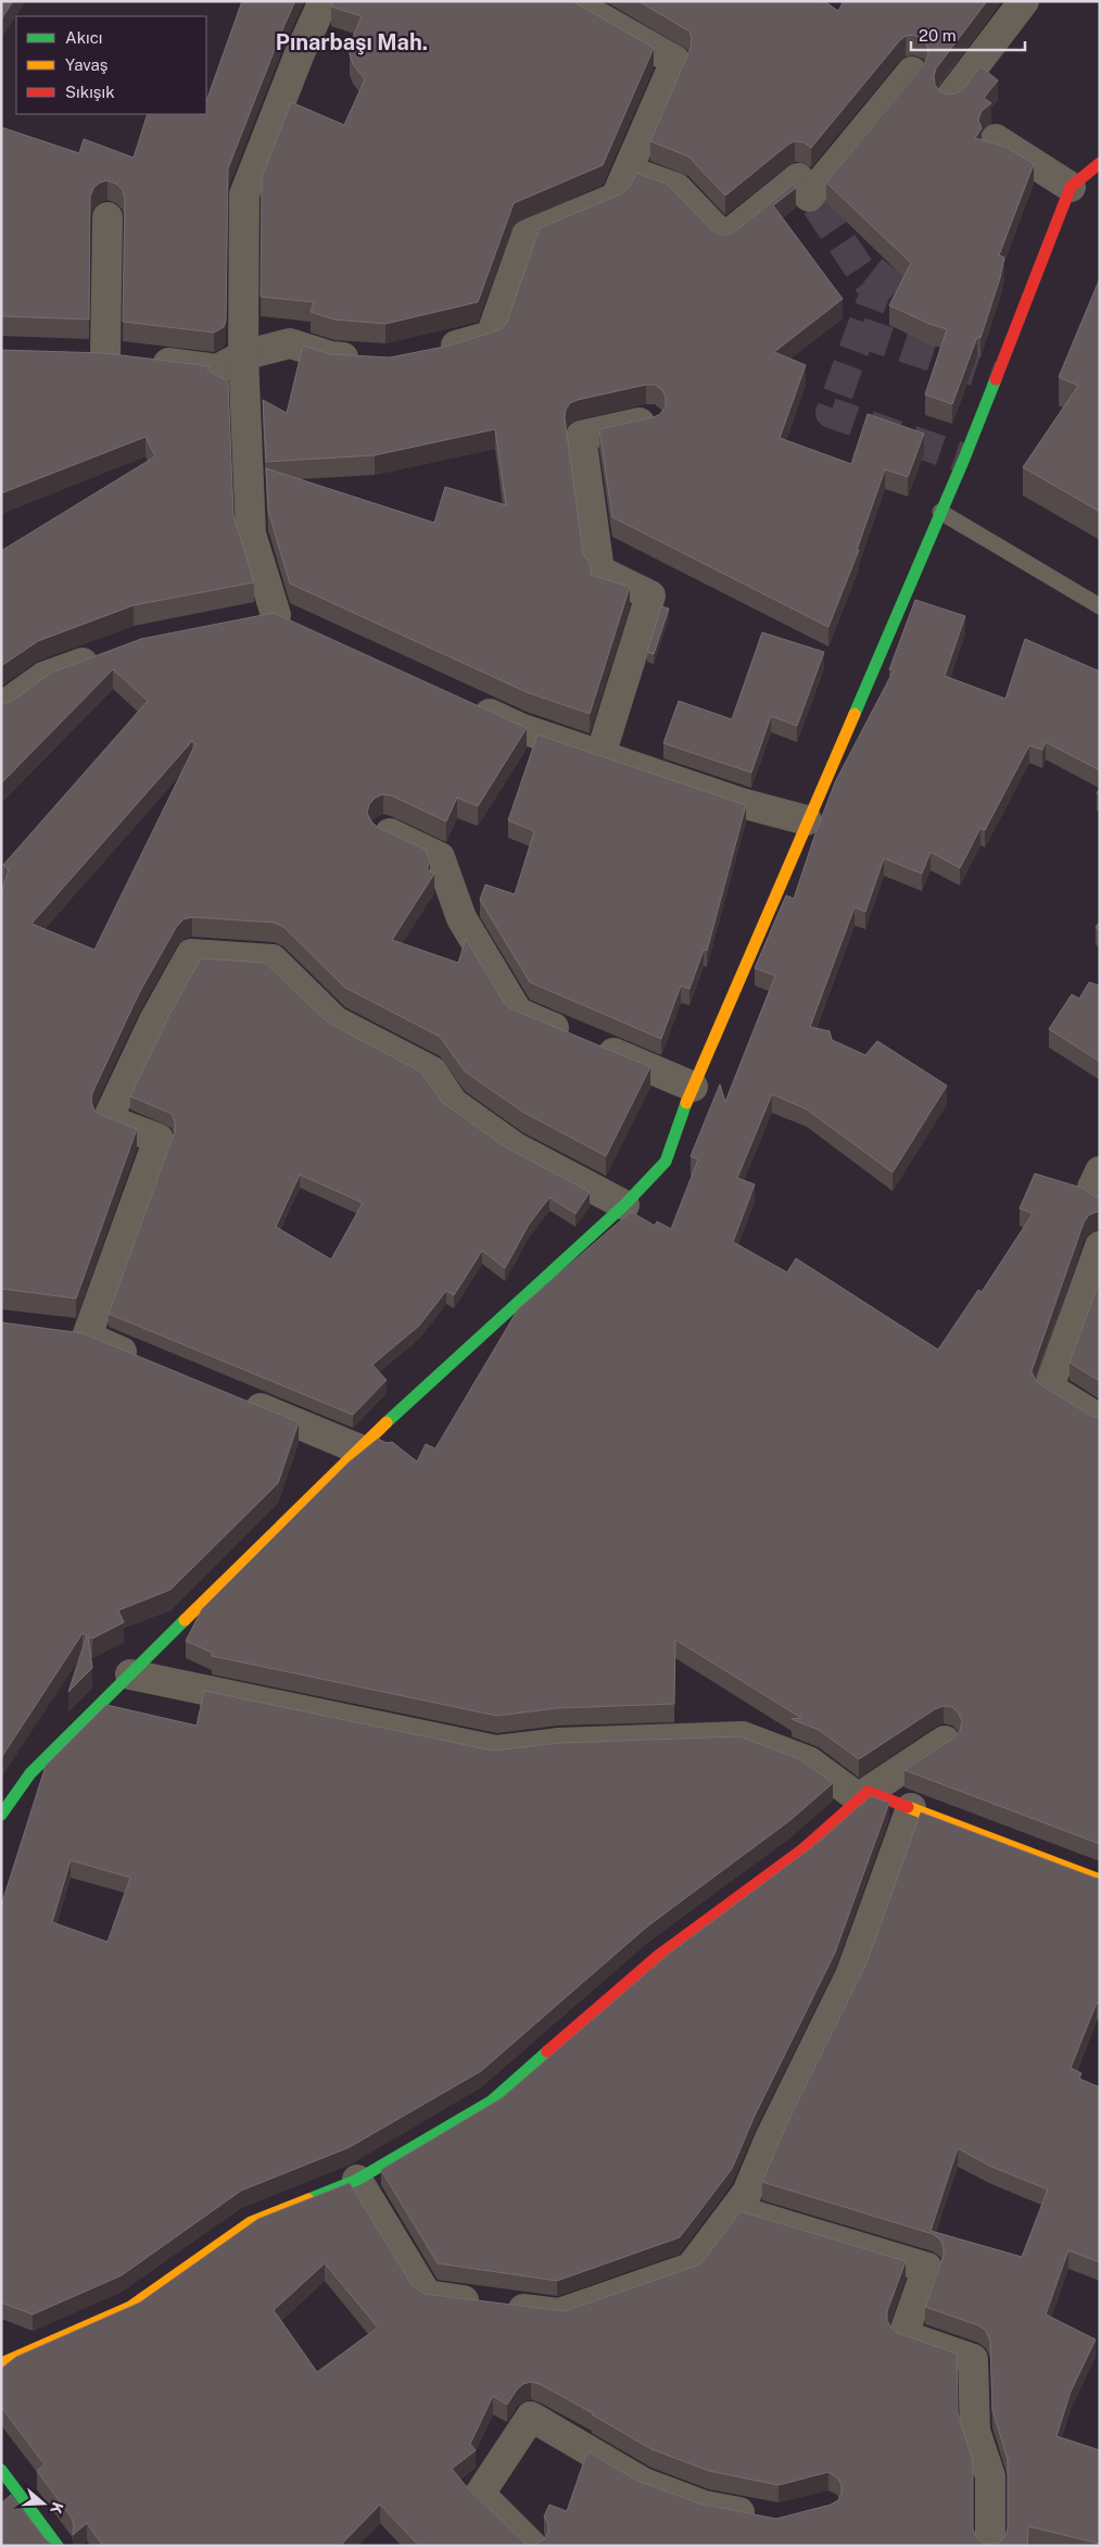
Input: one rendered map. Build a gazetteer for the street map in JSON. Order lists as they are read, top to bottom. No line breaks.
{"districts":["Pınarbaşı Mah."],"legend":["Akıcı","Yavaş","Sıkışık"],"scale_bar":"20 m","north":"right"}
